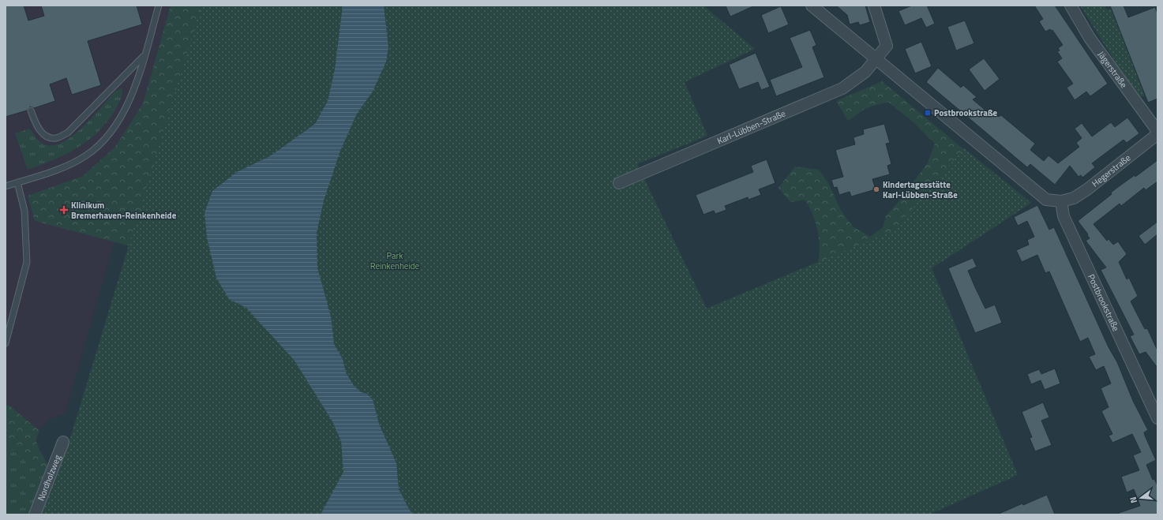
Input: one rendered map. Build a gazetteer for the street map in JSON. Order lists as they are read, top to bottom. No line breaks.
{"streets":{"street":["Jägerstraße","Karl-Lübben-Straße","Hegerstraße","Postbrookstraße","Nordholzweg"]},"crossings":[["Hegerstraße","Postbrookstraße"]],"parks":["Park Reinkenheide"],"places":{"transit":["Postbrookstraße"],"other":["Kindertagesstätte Karl-Lübben-Straße"],"health":["Klinikum Bremerhaven-Reinkenheide"]},"north":"left"}
